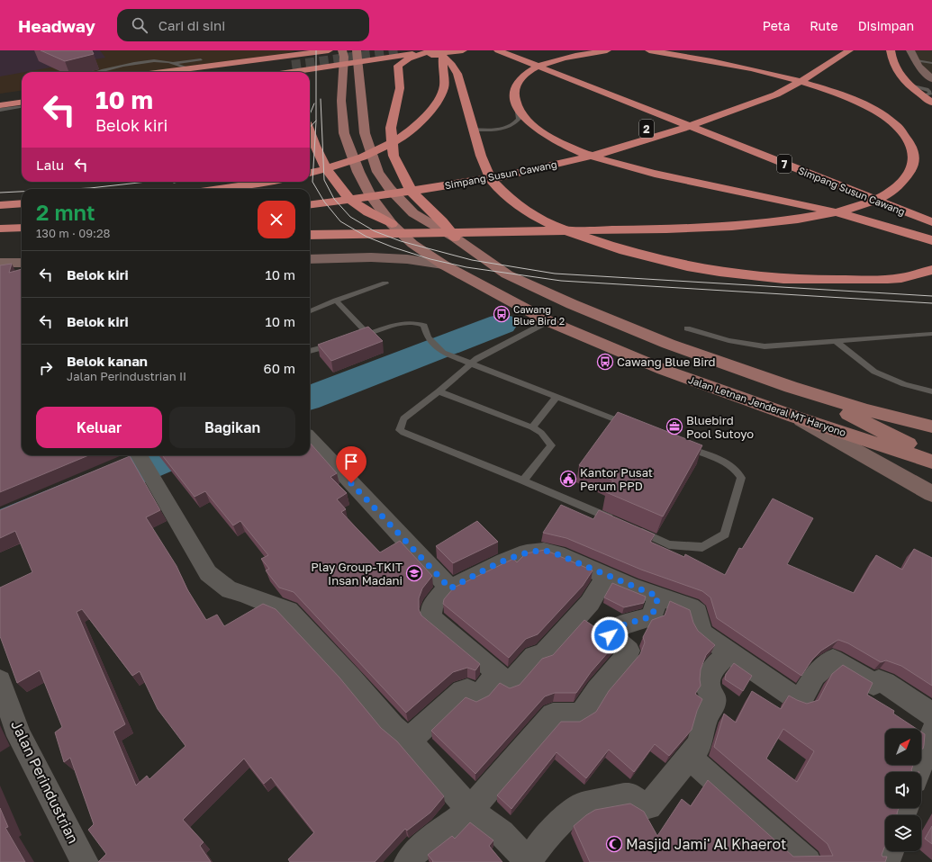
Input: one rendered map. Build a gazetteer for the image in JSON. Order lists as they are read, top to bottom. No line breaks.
{"streets":{"highway":["2","7","Simpang Susun Cawang"],"main road":["Jalan Letnan Jenderal MT Haryono"],"street":["Jalan Perindustrian"]},"places":{"bus stop":["Cawang Blue Bird 2","Cawang Blue Bird"],"office":["Bluebird Pool Sutoyo"],"public building":["Kantor Pusat Perum PPD"],"school or university":["Play Group-TKIT Insan Madani"],"mosque":["Masjid Jami' Al Khaerot"]},"north":"top right","page":{"header":"Headway","search":"Cari di sini","nav":["Peta","Rute","Disimpan"],"turn":["10 m","Belok kiri"],"then":"Lalu","heading":["2 mnt","130 m · 09:28"],"list":[{"name":"Belok kiri","value":"10 m"},{"name":"Belok kiri","value":"10 m"},{"name":"Belok kanan","note":"Jalan Perindustrian II","value":"60 m"}],"buttons":["Keluar","Bagikan"]}}
